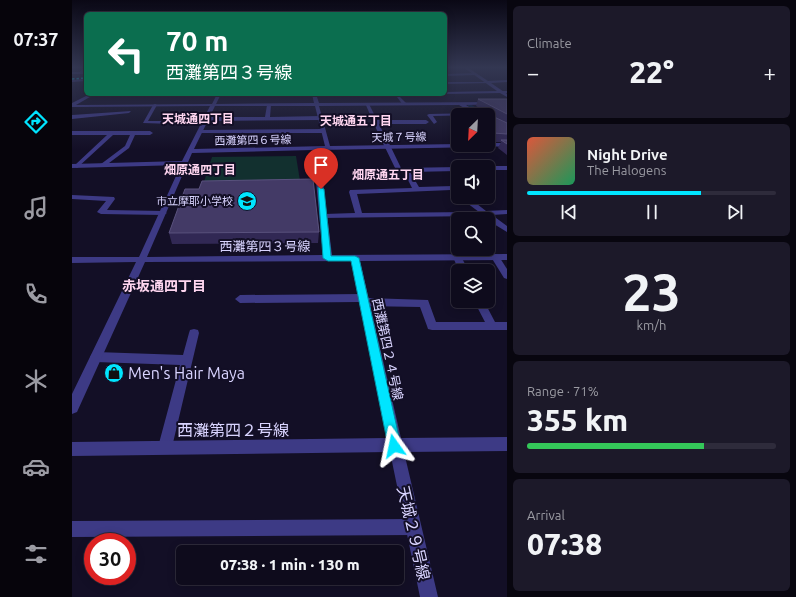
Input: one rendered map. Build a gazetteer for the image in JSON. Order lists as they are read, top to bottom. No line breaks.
{"streets":{"street":["天城７号線","西灘第四６号線","西灘第四３号線","西灘第四２４号線","西灘第四２号線","天城２９号線"]},"crossings":[["天城７号線","西灘第四６号線"],["西灘第四３号線","西灘第四２４号線"],["西灘第四２４号線","西灘第四２号線"],["西灘第四２４号線","天城２９号線"],["西灘第四２号線","天城２９号線"]],"districts":["天城通四丁目","天城通五丁目","畑原通四丁目","畑原通五丁目","赤坂通四丁目"],"places":{"school or university":["市立摩耶小学校"],"shop":["Men's Hair Maya"]},"north":"bottom left","page":{"tabs":"07:37","tile":["Climate",["23","km/h"],["Range · 71%","355 km"],["Arrival","07:38"]],"turn":["70 m","西灘第四３号線"],"heat":["−","22°","+"],"song":["Night Drive","The Halogens"],"limit":"30","trip":"07:38 · 1 min · 130 m"}}
